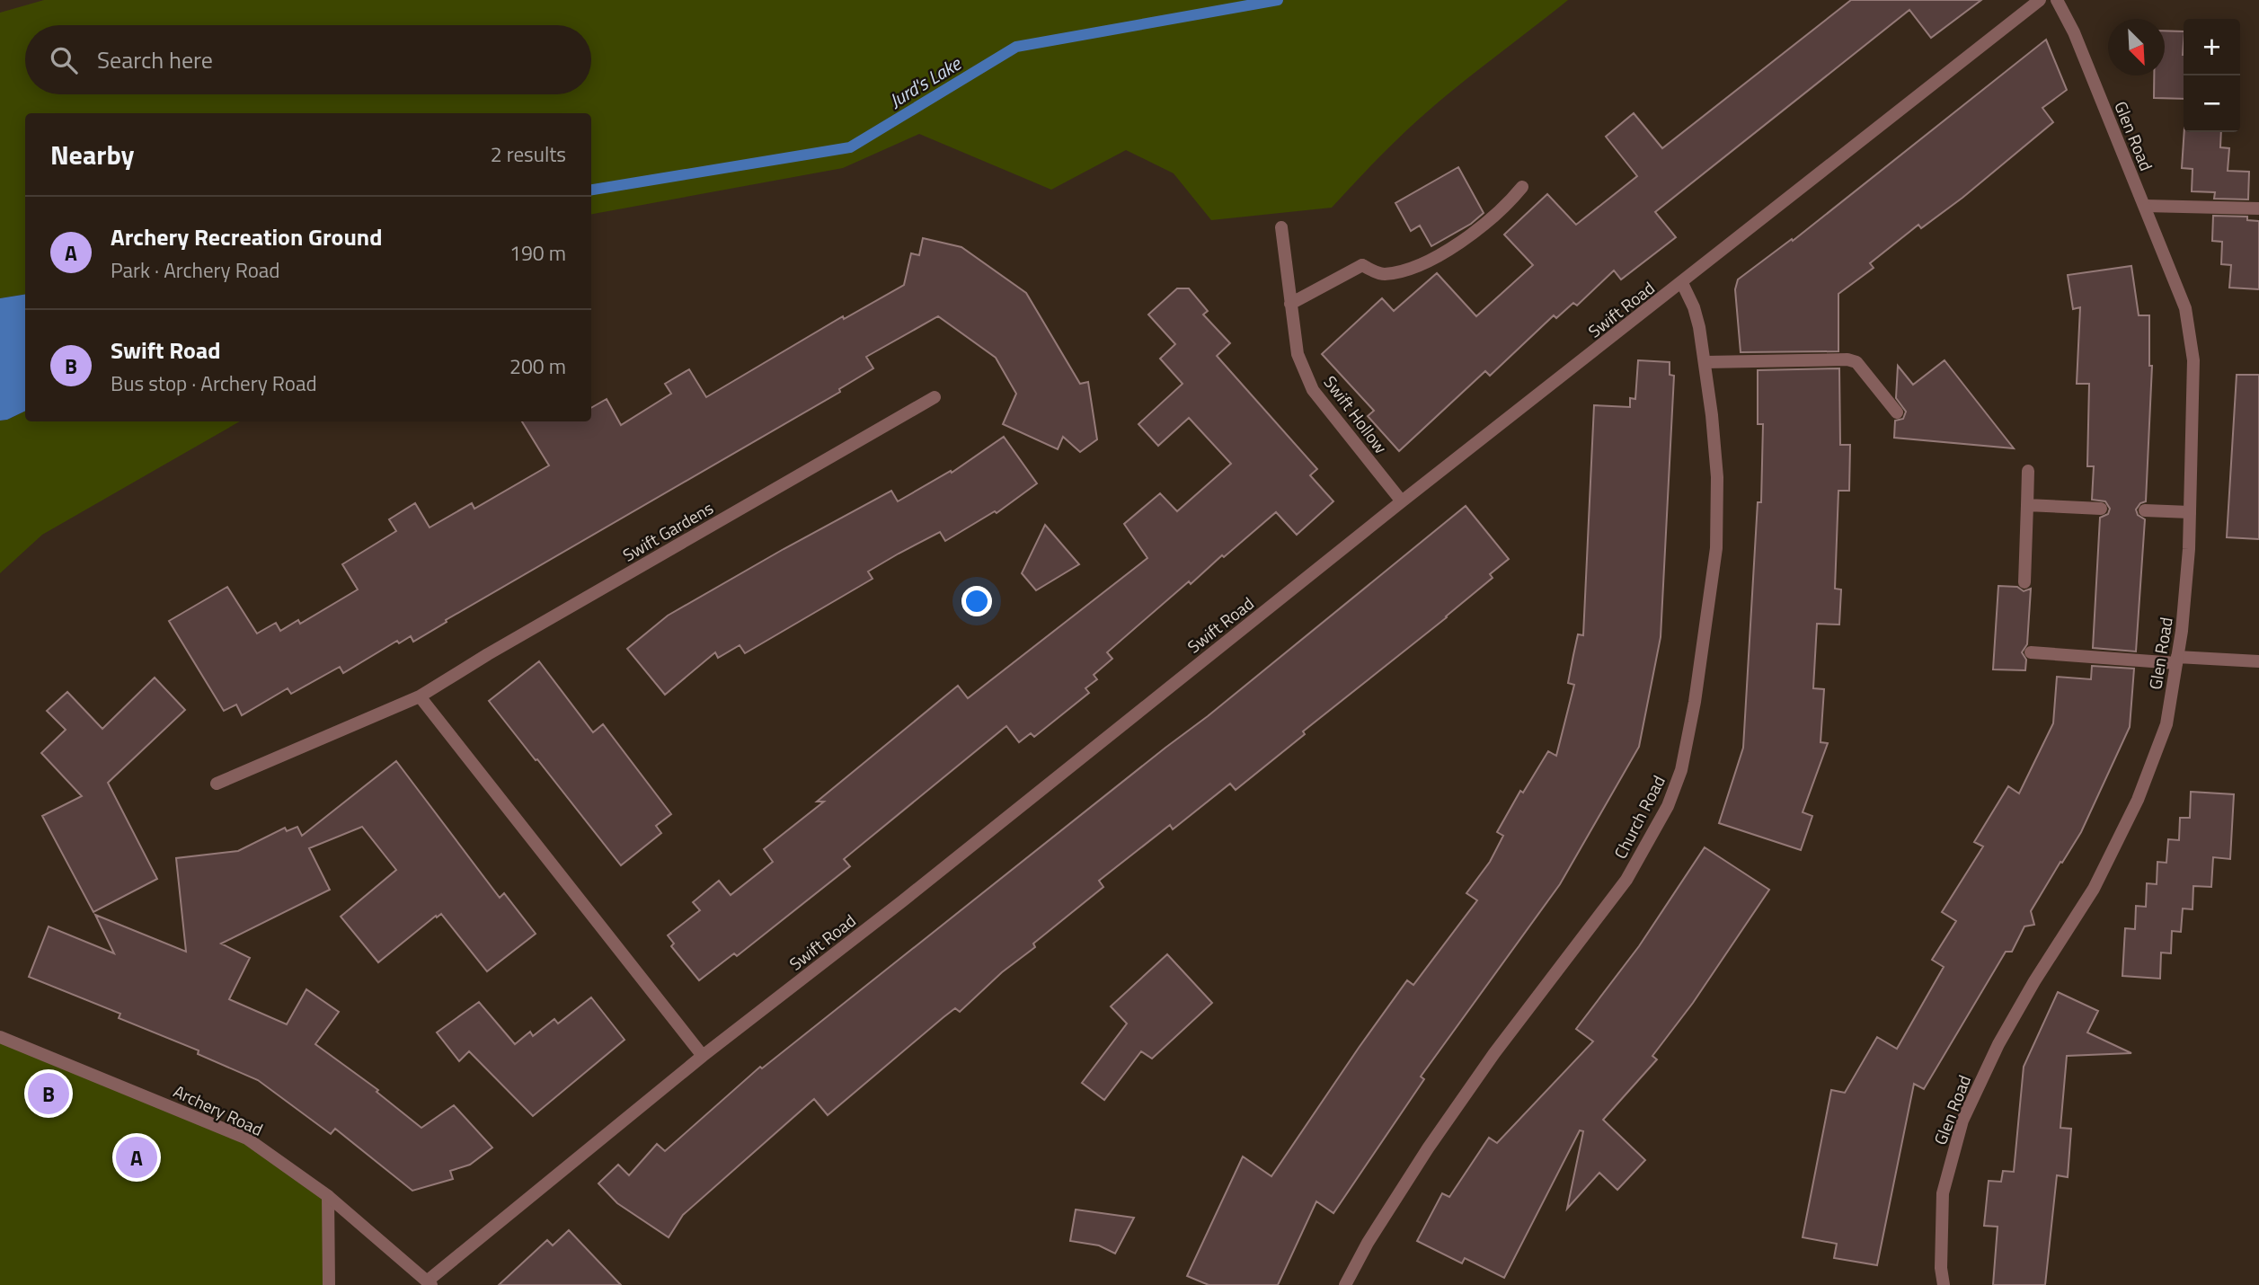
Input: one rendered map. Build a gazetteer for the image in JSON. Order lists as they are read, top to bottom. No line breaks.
{"streets":{"street":["Glen Road","Swift Road","Swift Hollow","Swift Gardens","Church Road","Archery Road"]},"crossings":[["Swift Road","Swift Hollow"],["Swift Road","Church Road"],["Swift Road","Archery Road"]],"water":["Jurd's Lake"],"north":"bottom right","page":{"map_buttons":["+","−"],"search":"Search here","heading":["Nearby","2 results"],"list":[{"mark":"A","name":"Archery Recreation Ground","note":"Park · Archery Road","value":"190 m"},{"mark":"B","name":"Swift Road","note":"Bus stop · Archery Road","value":"200 m"}],"pins":["B","A"]}}
